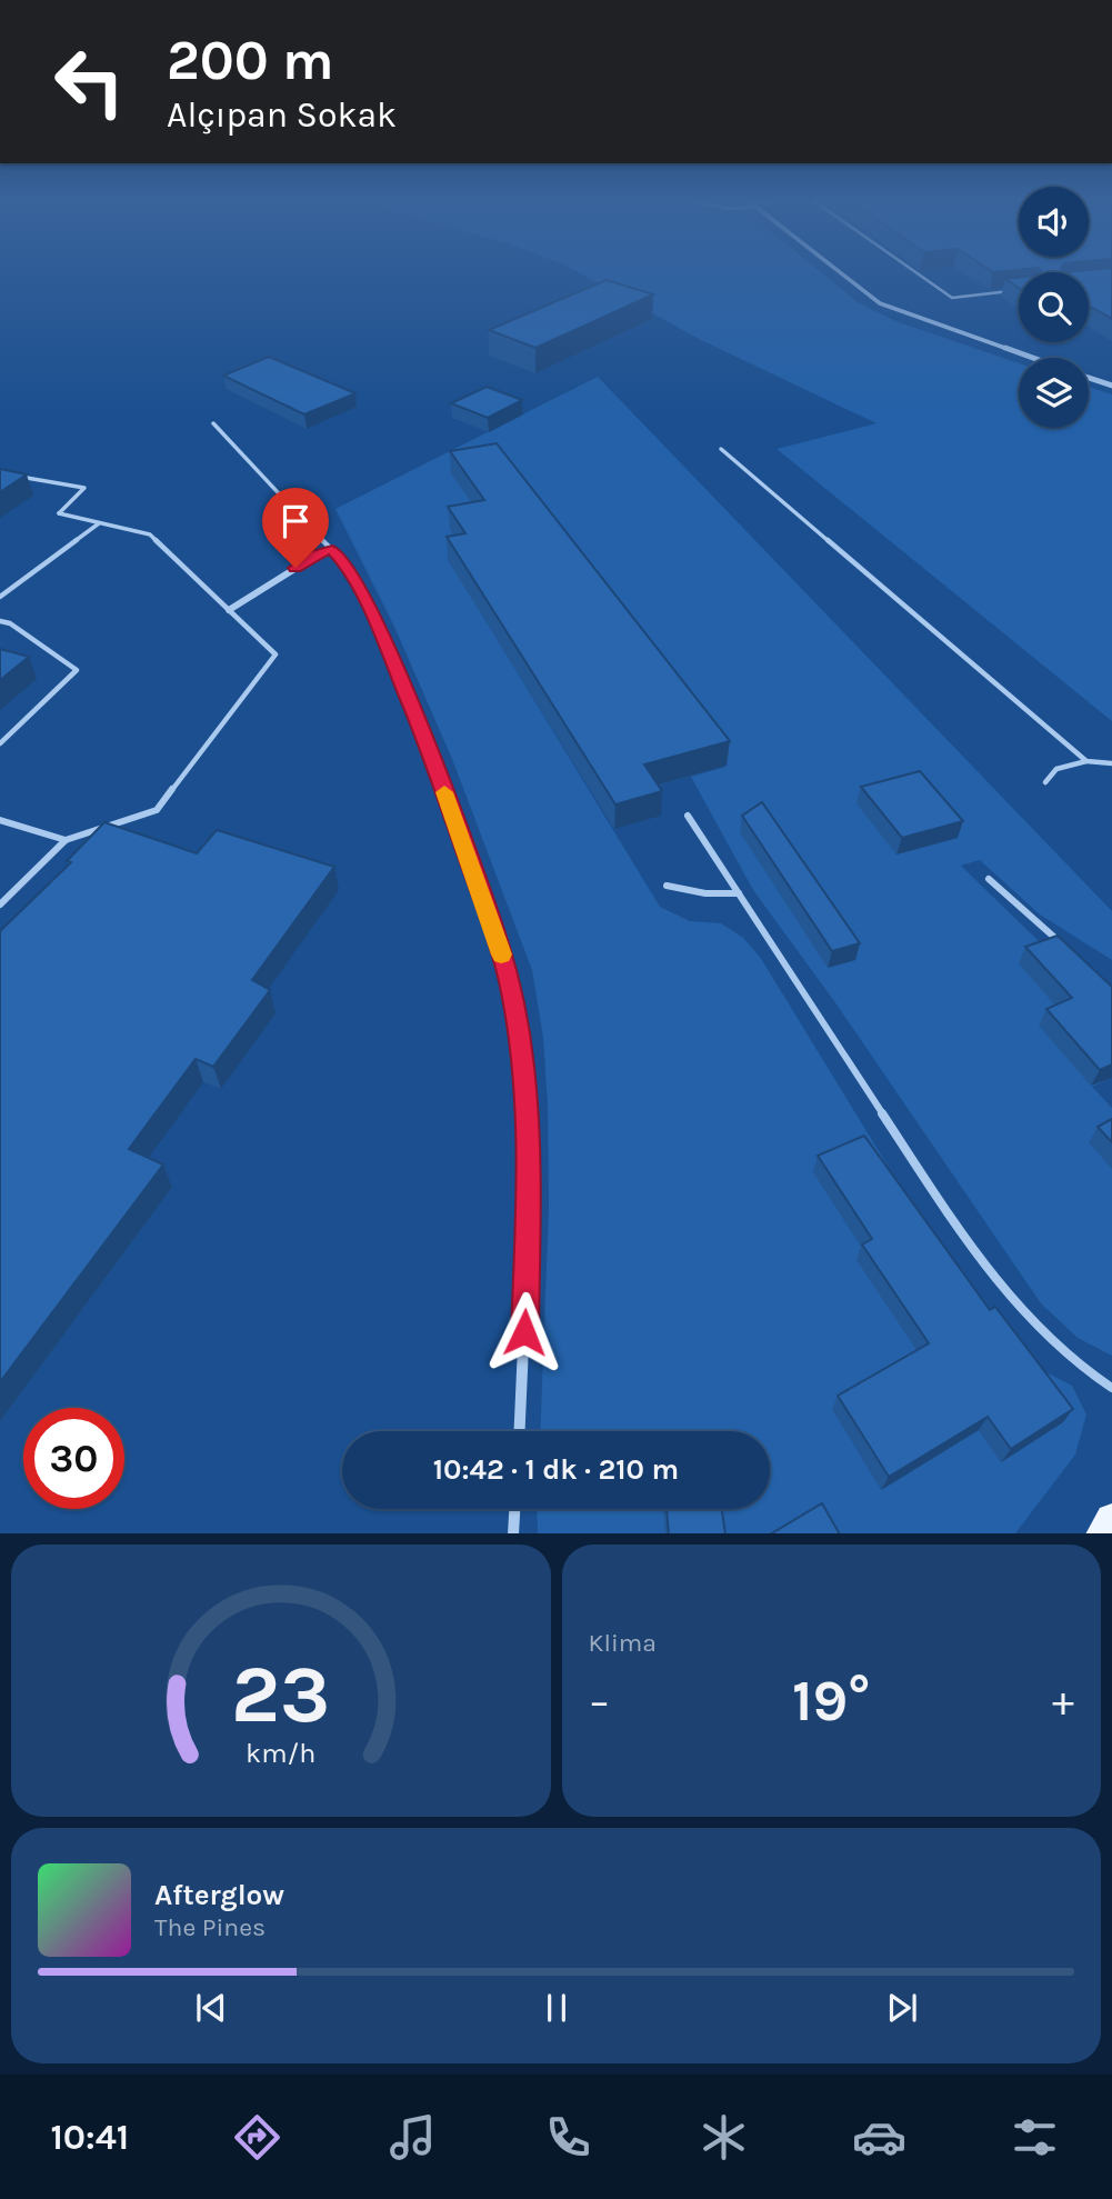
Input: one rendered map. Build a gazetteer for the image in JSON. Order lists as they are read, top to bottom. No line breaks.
{"page":{"turn":["200 m","Alçıpan Sokak"],"limit":"30","trip":"10:42 · 1 dk · 210 m","tile":"Klima","heat":["−","19°","+"],"song":["Afterglow","The Pines"],"tabs":"10:41","gauge":["23","km/h"]}}
